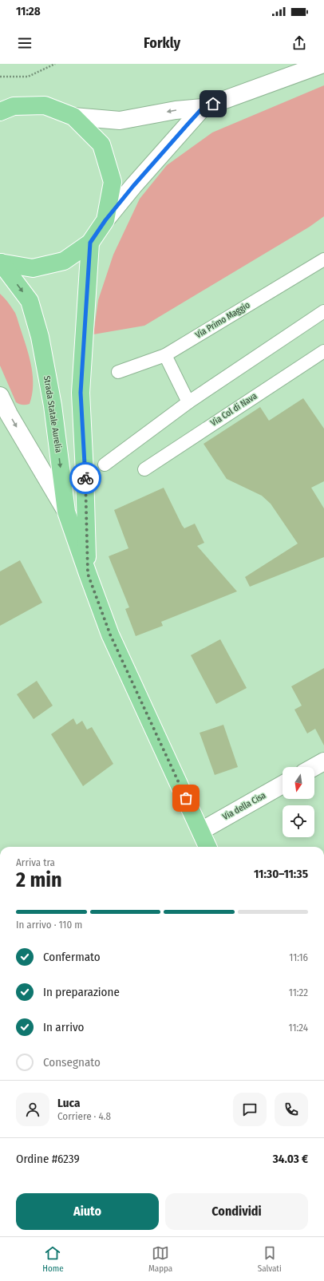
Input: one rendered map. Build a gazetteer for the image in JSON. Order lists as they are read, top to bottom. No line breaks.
{"streets":{"main road":["Strada Statale Aurelia"],"street":["Via della Cisa"],"lane":["Via Primo Maggio","Via Col di Nava"]},"crossings":[["Strada Statale Aurelia","Via della Cisa"]],"north":"bottom","page":{"status":"11:28","header":"Forkly","heading":["2 min","Arriva tra","11:30–11:35"],"panel":["Luca","Corriere · 4.8","Ordine #6239","34.03 €"],"bar":"In arrivo · 110 m","list":[["Confermato","11:16"],["In preparazione","11:22"],["In arrivo","11:24"],"Consegnato"],"buttons":["Aiuto","Condividi"],"tabs":["Home","Mappa","Salvati"]}}
